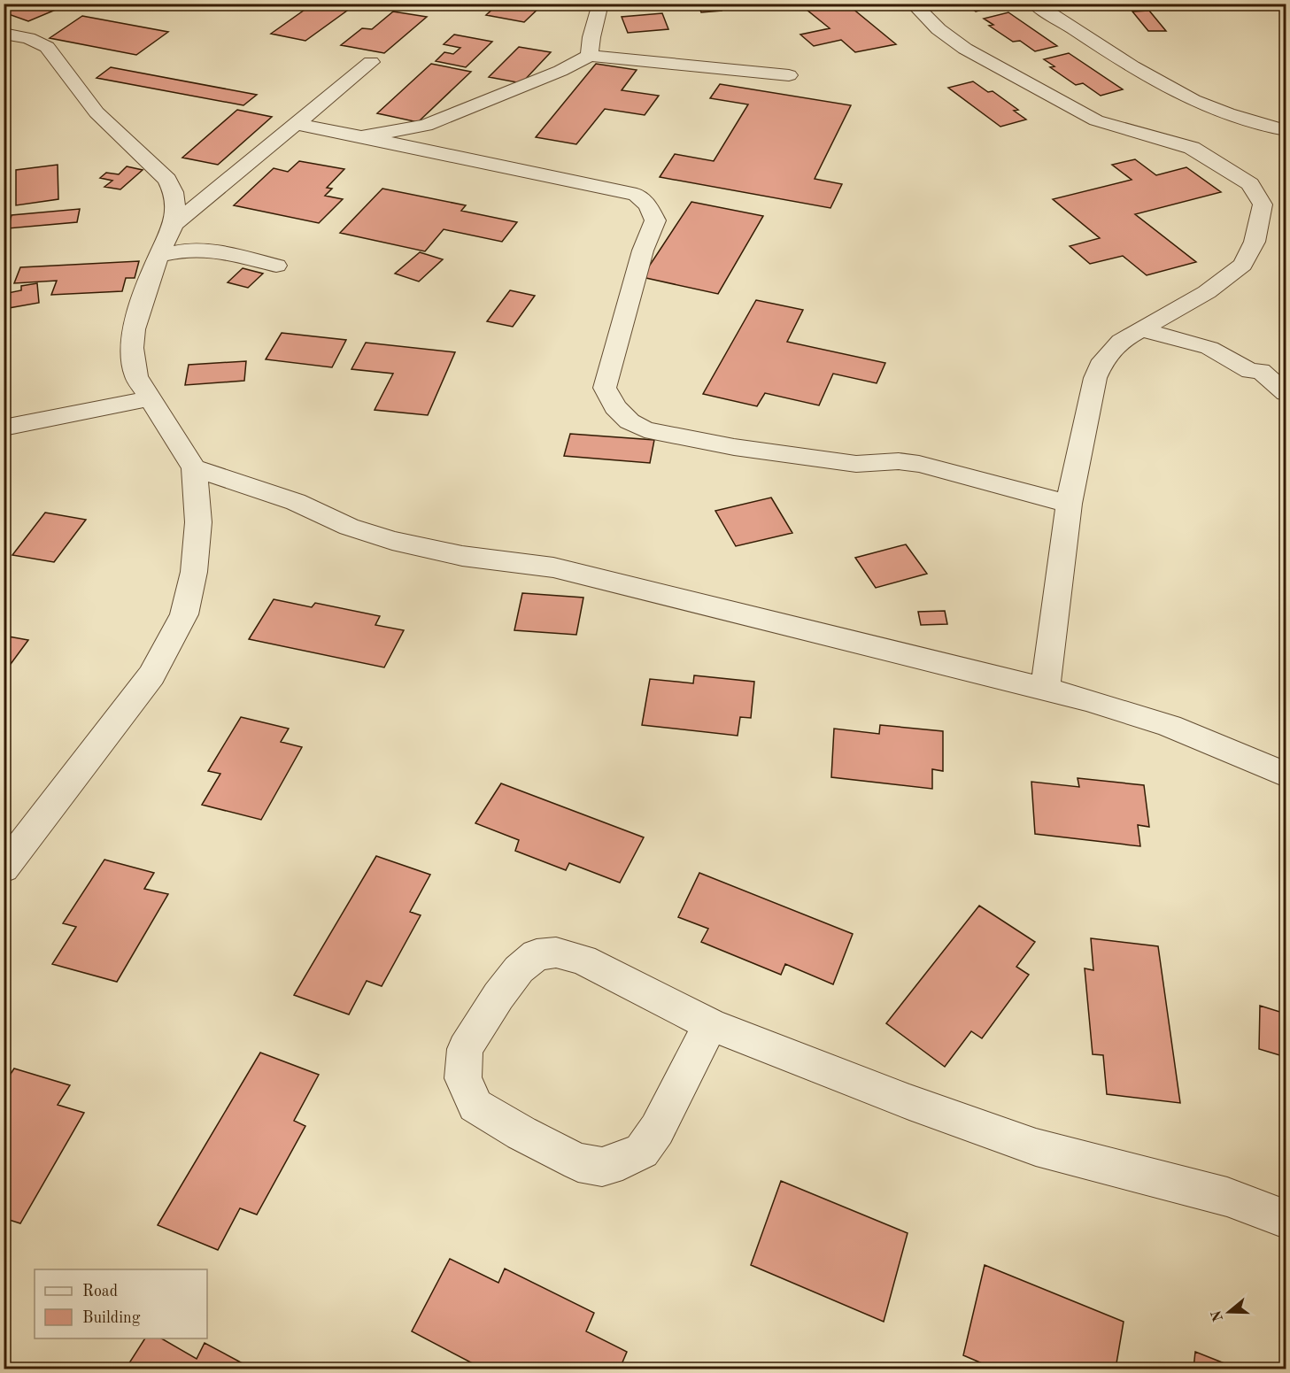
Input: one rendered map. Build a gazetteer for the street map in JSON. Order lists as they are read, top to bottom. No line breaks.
{"legend":["Road","Building"],"north":"left"}
